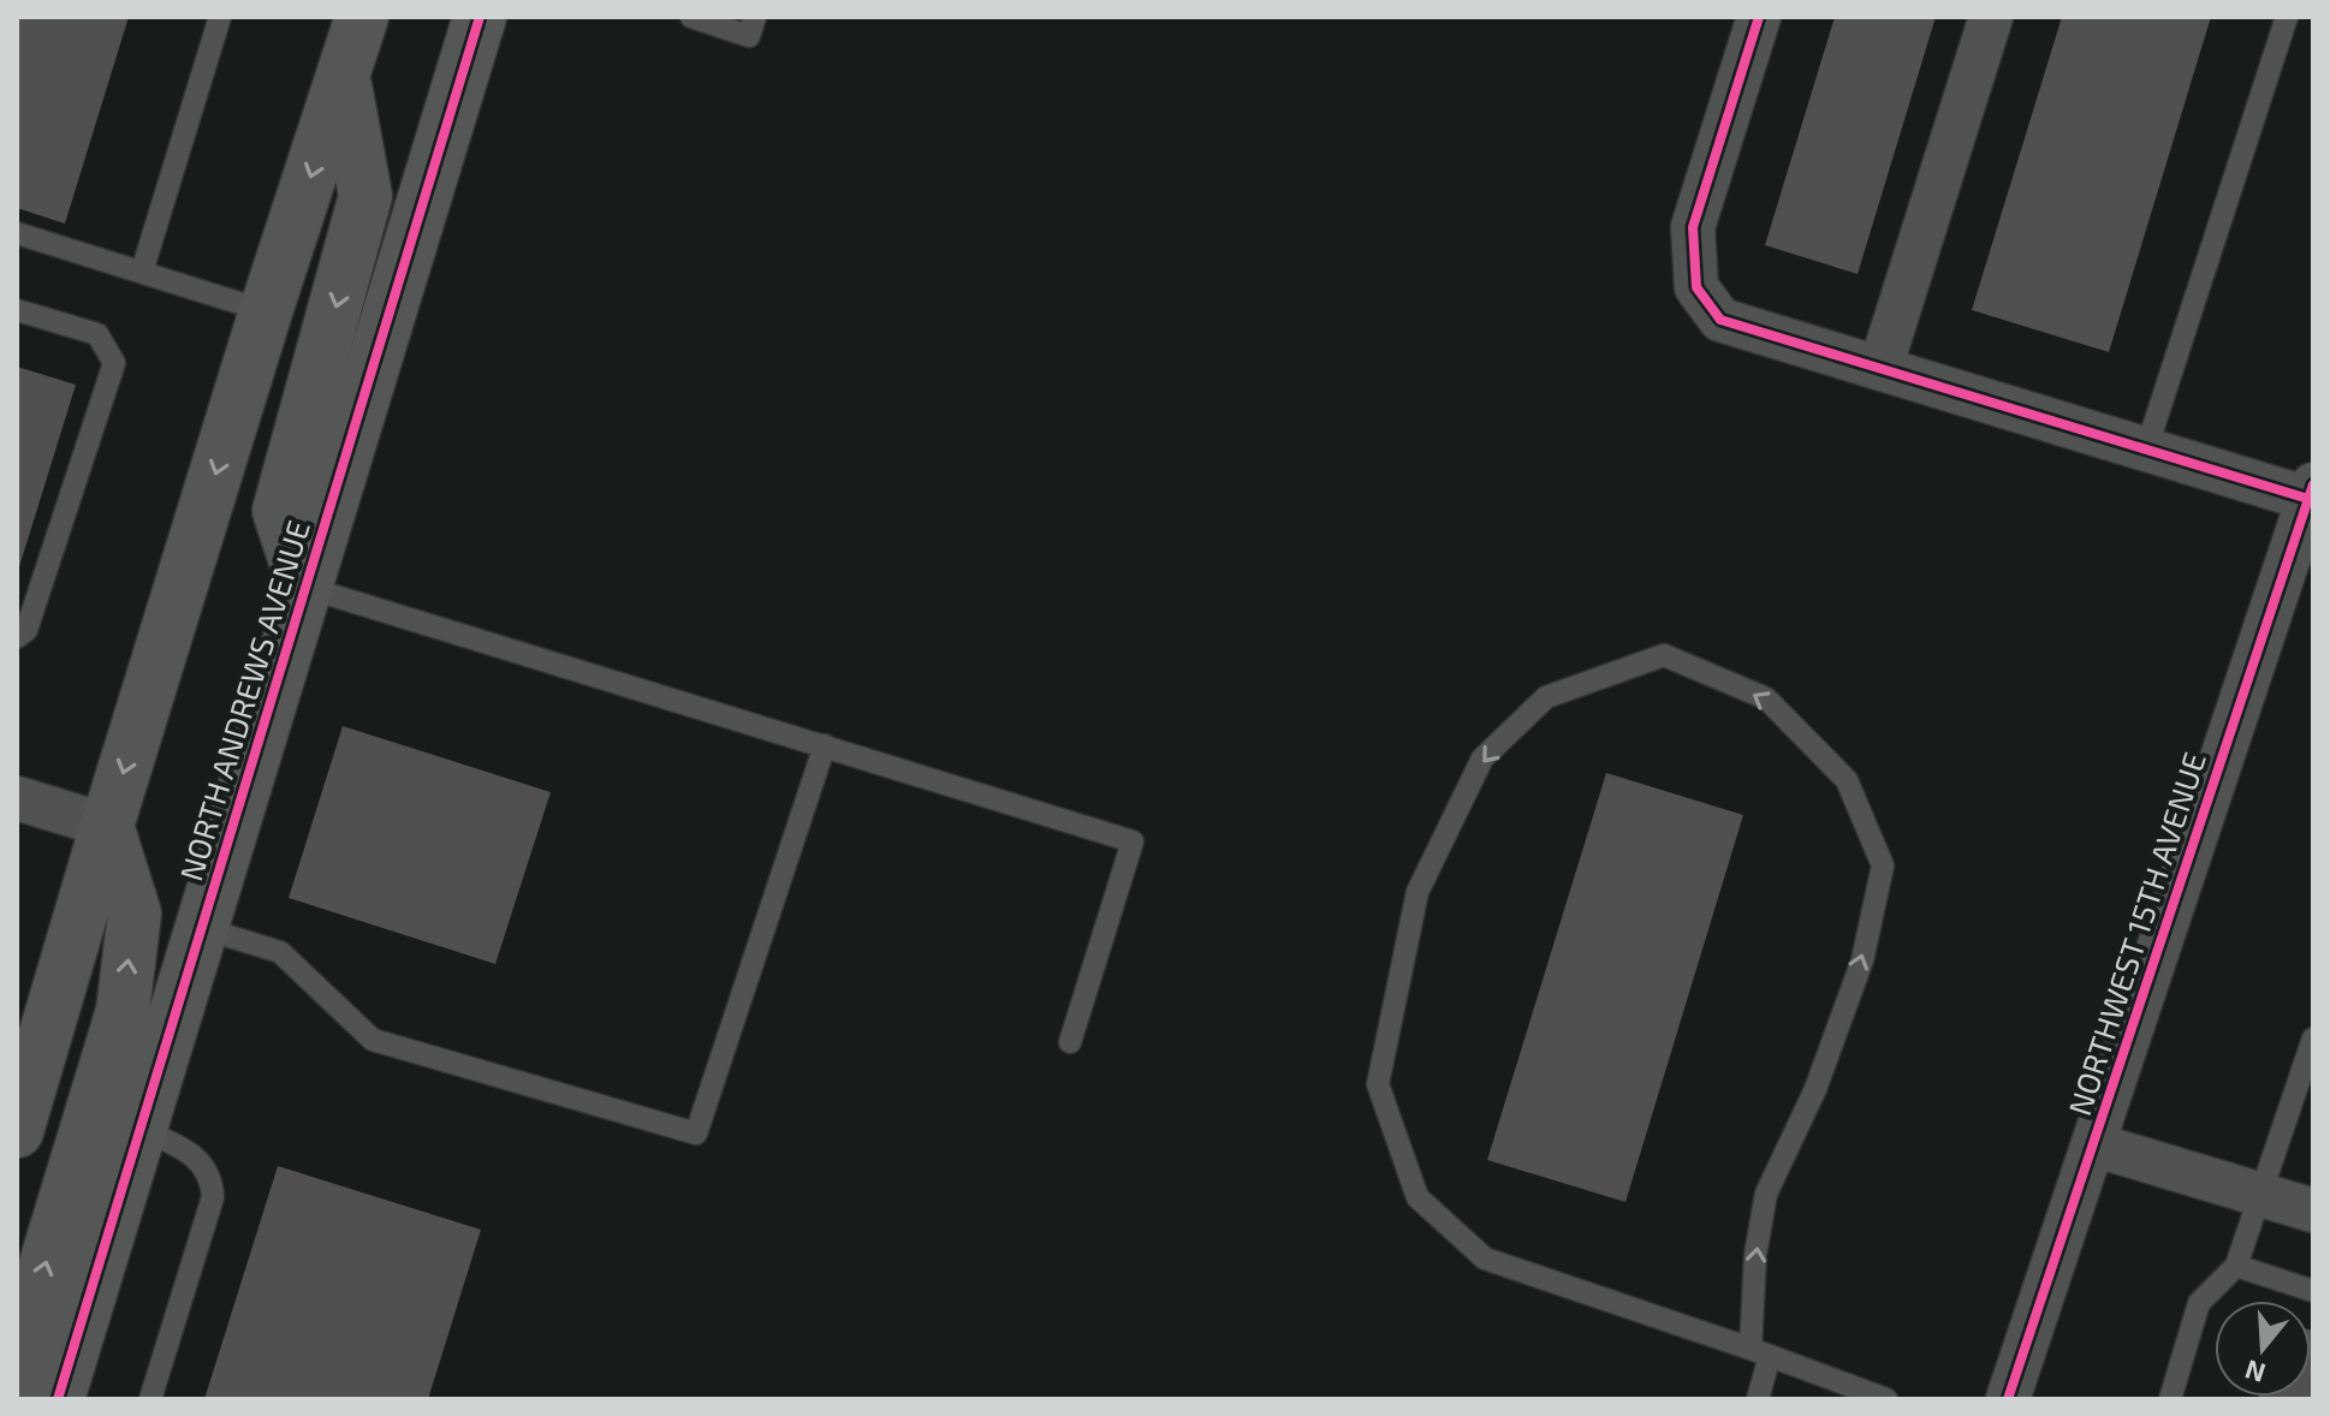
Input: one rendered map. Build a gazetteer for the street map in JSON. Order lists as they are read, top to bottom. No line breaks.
{"streets":{"street":["NORTH ANDREWS AVENUE","NORTHWEST 15TH AVENUE"]},"north":"bottom"}
